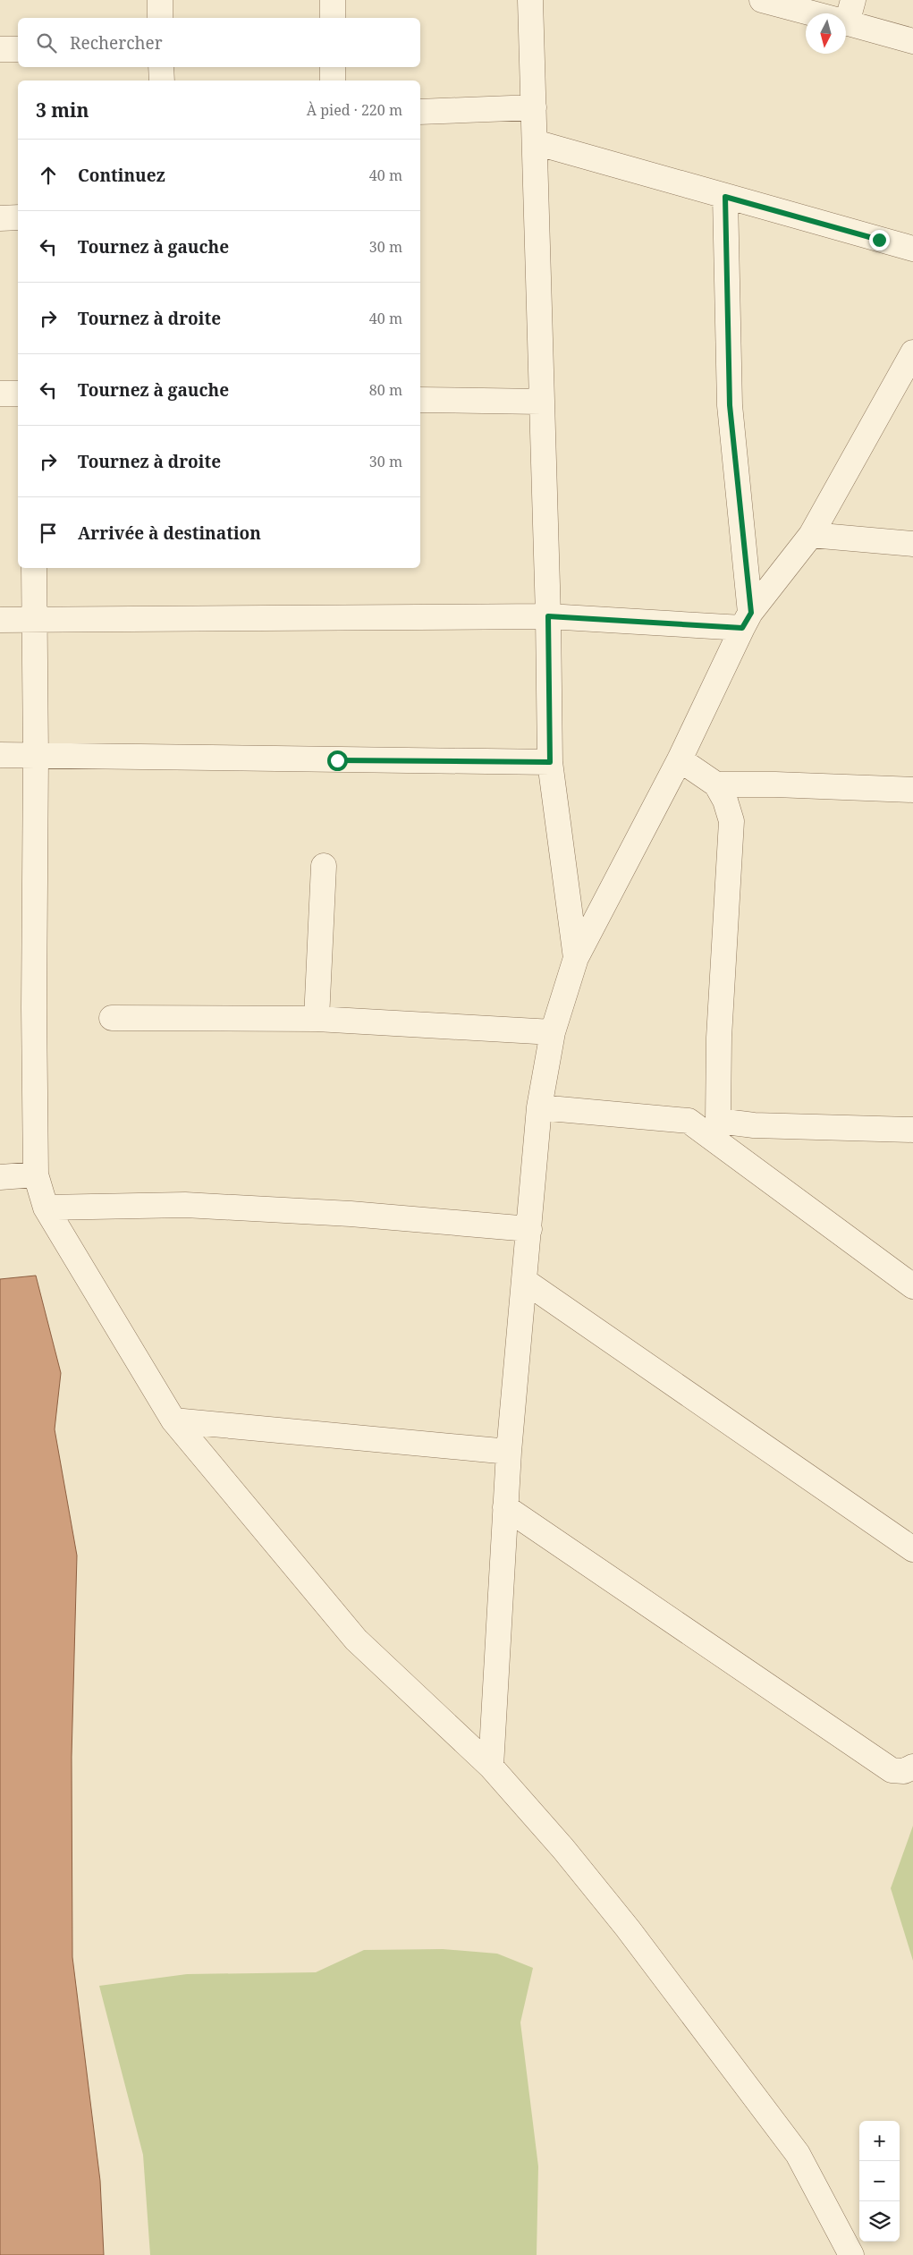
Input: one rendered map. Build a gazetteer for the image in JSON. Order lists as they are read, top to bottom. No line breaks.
{"north":"bottom","page":{"search":"Rechercher","heading":["3 min","À pied · 220 m"],"list":[["Continuez","40 m"],["Tournez à gauche","30 m"],["Tournez à droite","40 m"],["Tournez à gauche","80 m"],["Tournez à droite","30 m"],"Arrivée à destination"],"map_buttons":["+","−"]}}
